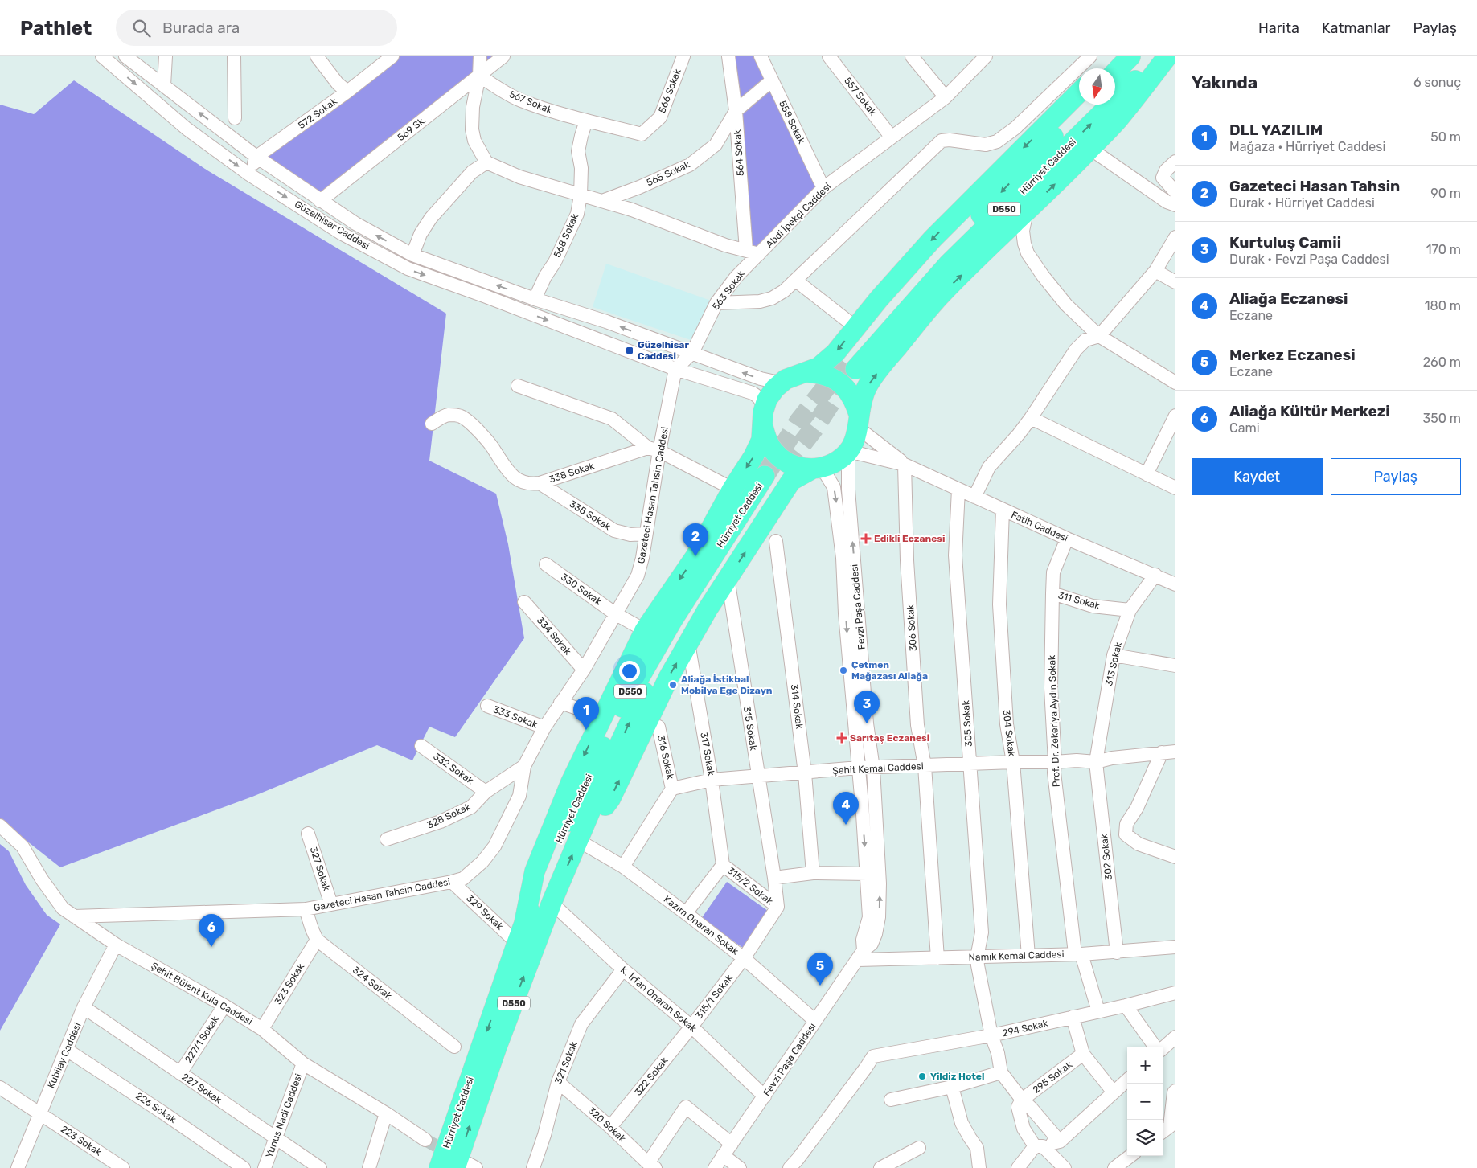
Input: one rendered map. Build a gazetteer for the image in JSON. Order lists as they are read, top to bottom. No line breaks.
{"streets":{"highway":["Hürriyet Caddesi","D550"],"street":["566 Sokak","557 Sokak","567 Sokak","572 Sokak","558 Sokak","569 Sk.","564 Sokak","565 Sokak","Abdi İpekçi Caddesi","Güzelhisar Caddesi","568 Sokak","563 Sokak","338 Sokak","Gazeteci Hasan Tahsin Caddesi","335 Sokak","Fatih Caddesi","330 Sokak","311 Sokak","Fevzi Paşa Caddesi","306 Sokak","334 Sokak","313 Sokak","314 Sokak","333 Sokak","Prof. Dr. Zekeriya Aydın Sokak","305 Sokak","315 Sokak","304 Sokak","317 Sokak","316 Sokak","332 Sokak","Şehit Kemal Caddesi","328 Sokak","302 Sokak","327 Sokak","315/2 Sokak","329 Sokak","Kazım Onaran Sokak","Namık Kemal Caddesi","324 Sokak","323 Sokak","Şehit Bülent Kula Caddesi","315/1 Sokak","K. İrfan Onaran Sokak","294 Sokak","227/1 Sokak","Kubilay Caddesi","321 Sokak","322 Sokak","295 Sokak","227 Sokak","226 Sokak","Yunus Nadi Caddesi","320 Sokak","223 Sokak"]},"crossings":[["566 Sokak","567 Sokak"],["566 Sokak","568 Sokak"],["557 Sokak","Abdi İpekçi Caddesi"],["567 Sokak","569 Sk."],["567 Sokak","568 Sokak"],["572 Sokak","Güzelhisar Caddesi"],["558 Sokak","565 Sokak"],["558 Sokak","Abdi İpekçi Caddesi"],["569 Sk.","Güzelhisar Caddesi"],["564 Sokak","565 Sokak"],["564 Sokak","Abdi İpekçi Caddesi"],["564 Sokak","563 Sokak"],["Hürriyet Caddesi","329 Sokak"],["Hürriyet Caddesi","Kazım Onaran Sokak"],["Hürriyet Caddesi","K. İrfan Onaran Sokak"],["Abdi İpekçi Caddesi","563 Sokak"],["Güzelhisar Caddesi","568 Sokak"],["Güzelhisar Caddesi","563 Sokak"],["Güzelhisar Caddesi","Gazeteci Hasan Tahsin Caddesi"],["Güzelhisar Caddesi","Fatih Caddesi"],["Güzelhisar Caddesi","Fevzi Paşa Caddesi"],["563 Sokak","Gazeteci Hasan Tahsin Caddesi"],["338 Sokak","Gazeteci Hasan Tahsin Caddesi"],["338 Sokak","335 Sokak"],["Gazeteci Hasan Tahsin Caddesi","335 Sokak"],["Gazeteci Hasan Tahsin Caddesi","330 Sokak"],["Gazeteci Hasan Tahsin Caddesi","334 Sokak"],["Gazeteci Hasan Tahsin Caddesi","333 Sokak"],["Gazeteci Hasan Tahsin Caddesi","328 Sokak"],["Gazeteci Hasan Tahsin Caddesi","327 Sokak"],["Gazeteci Hasan Tahsin Caddesi","329 Sokak"],["Gazeteci Hasan Tahsin Caddesi","Şehit Bülent Kula Caddesi"],["Fatih Caddesi","Fevzi Paşa Caddesi"],["Fatih Caddesi","306 Sokak"],["Fatih Caddesi","313 Sokak"],["Fatih Caddesi","Prof. Dr. Zekeriya Aydın Sokak"],["Fatih Caddesi","305 Sokak"],["Fatih Caddesi","304 Sokak"],["311 Sokak","313 Sokak"],["311 Sokak","Prof. Dr. Zekeriya Aydın Sokak"],["Fevzi Paşa Caddesi","Şehit Kemal Caddesi"],["Fevzi Paşa Caddesi","Kazım Onaran Sokak"],["Fevzi Paşa Caddesi","Namık Kemal Caddesi"],["Fevzi Paşa Caddesi","K. İrfan Onaran Sokak"],["306 Sokak","Şehit Kemal Caddesi"],["306 Sokak","Namık Kemal Caddesi"],["313 Sokak","Şehit Kemal Caddesi"],["313 Sokak","302 Sokak"],["314 Sokak","Şehit Kemal Caddesi"],["Prof. Dr. Zekeriya Aydın Sokak","Şehit Kemal Caddesi"],["Prof. Dr. Zekeriya Aydın Sokak","Namık Kemal Caddesi"],["Prof. Dr. Zekeriya Aydın Sokak","294 Sokak"],["305 Sokak","Şehit Kemal Caddesi"],["305 Sokak","Namık Kemal Caddesi"],["315 Sokak","Şehit Kemal Caddesi"],["315 Sokak","315/2 Sokak"],["315 Sokak","315/1 Sokak"],["304 Sokak","Şehit Kemal Caddesi"],["304 Sokak","Namık Kemal Caddesi"],["317 Sokak","Şehit Kemal Caddesi"],["317 Sokak","315/2 Sokak"],["316 Sokak","Şehit Kemal Caddesi"],["332 Sokak","328 Sokak"],["Şehit Kemal Caddesi","302 Sokak"],["302 Sokak","Namık Kemal Caddesi"],["315/2 Sokak","315/1 Sokak"],["Kazım Onaran Sokak","315/1 Sokak"],["324 Sokak","323 Sokak"],["323 Sokak","Şehit Bülent Kula Caddesi"],["Şehit Bülent Kula Caddesi","227/1 Sokak"],["Şehit Bülent Kula Caddesi","Kubilay Caddesi"],["Şehit Bülent Kula Caddesi","Yunus Nadi Caddesi"],["315/1 Sokak","K. İrfan Onaran Sokak"],["315/1 Sokak","322 Sokak"],["K. İrfan Onaran Sokak","321 Sokak"],["K. İrfan Onaran Sokak","322 Sokak"],["227/1 Sokak","227 Sokak"],["Kubilay Caddesi","227 Sokak"],["Kubilay Caddesi","226 Sokak"],["Kubilay Caddesi","223 Sokak"],["321 Sokak","320 Sokak"],["322 Sokak","320 Sokak"],["227 Sokak","Yunus Nadi Caddesi"]],"places":{"transit":["Güzelhisar Caddesi"],"health":["Edikli Eczanesi","Sarıtaş Eczanesi"],"other":["Çetmen Mağazası Aliağa","Aliağa İstikbal Mobilya Ege Dizayn","Yildiz Hotel"]},"north":"bottom","page":{"header":"Pathlet","search":"Burada ara","nav":["Harita","Katmanlar","Paylaş"],"heading":["Yakında","6 sonuç"],"list":[{"mark":"1","name":"DLL YAZILIM","note":"Mağaza · Hürriyet Caddesi","value":"50 m"},{"mark":"2","name":"Gazeteci Hasan Tahsin","note":"Durak · Hürriyet Caddesi","value":"90 m"},{"mark":"3","name":"Kurtuluş Camii","note":"Durak · Fevzi Paşa Caddesi","value":"170 m"},{"mark":"4","name":"Aliağa Eczanesi","note":"Eczane","value":"180 m"},{"mark":"5","name":"Merkez Eczanesi","note":"Eczane","value":"260 m"},{"mark":"6","name":"Aliağa Kültür Merkezi","note":"Cami","value":"350 m"}],"buttons":["Kaydet","Paylaş"],"pins":["2","3","1","4","6","5"],"map_buttons":["+","−"]}}
